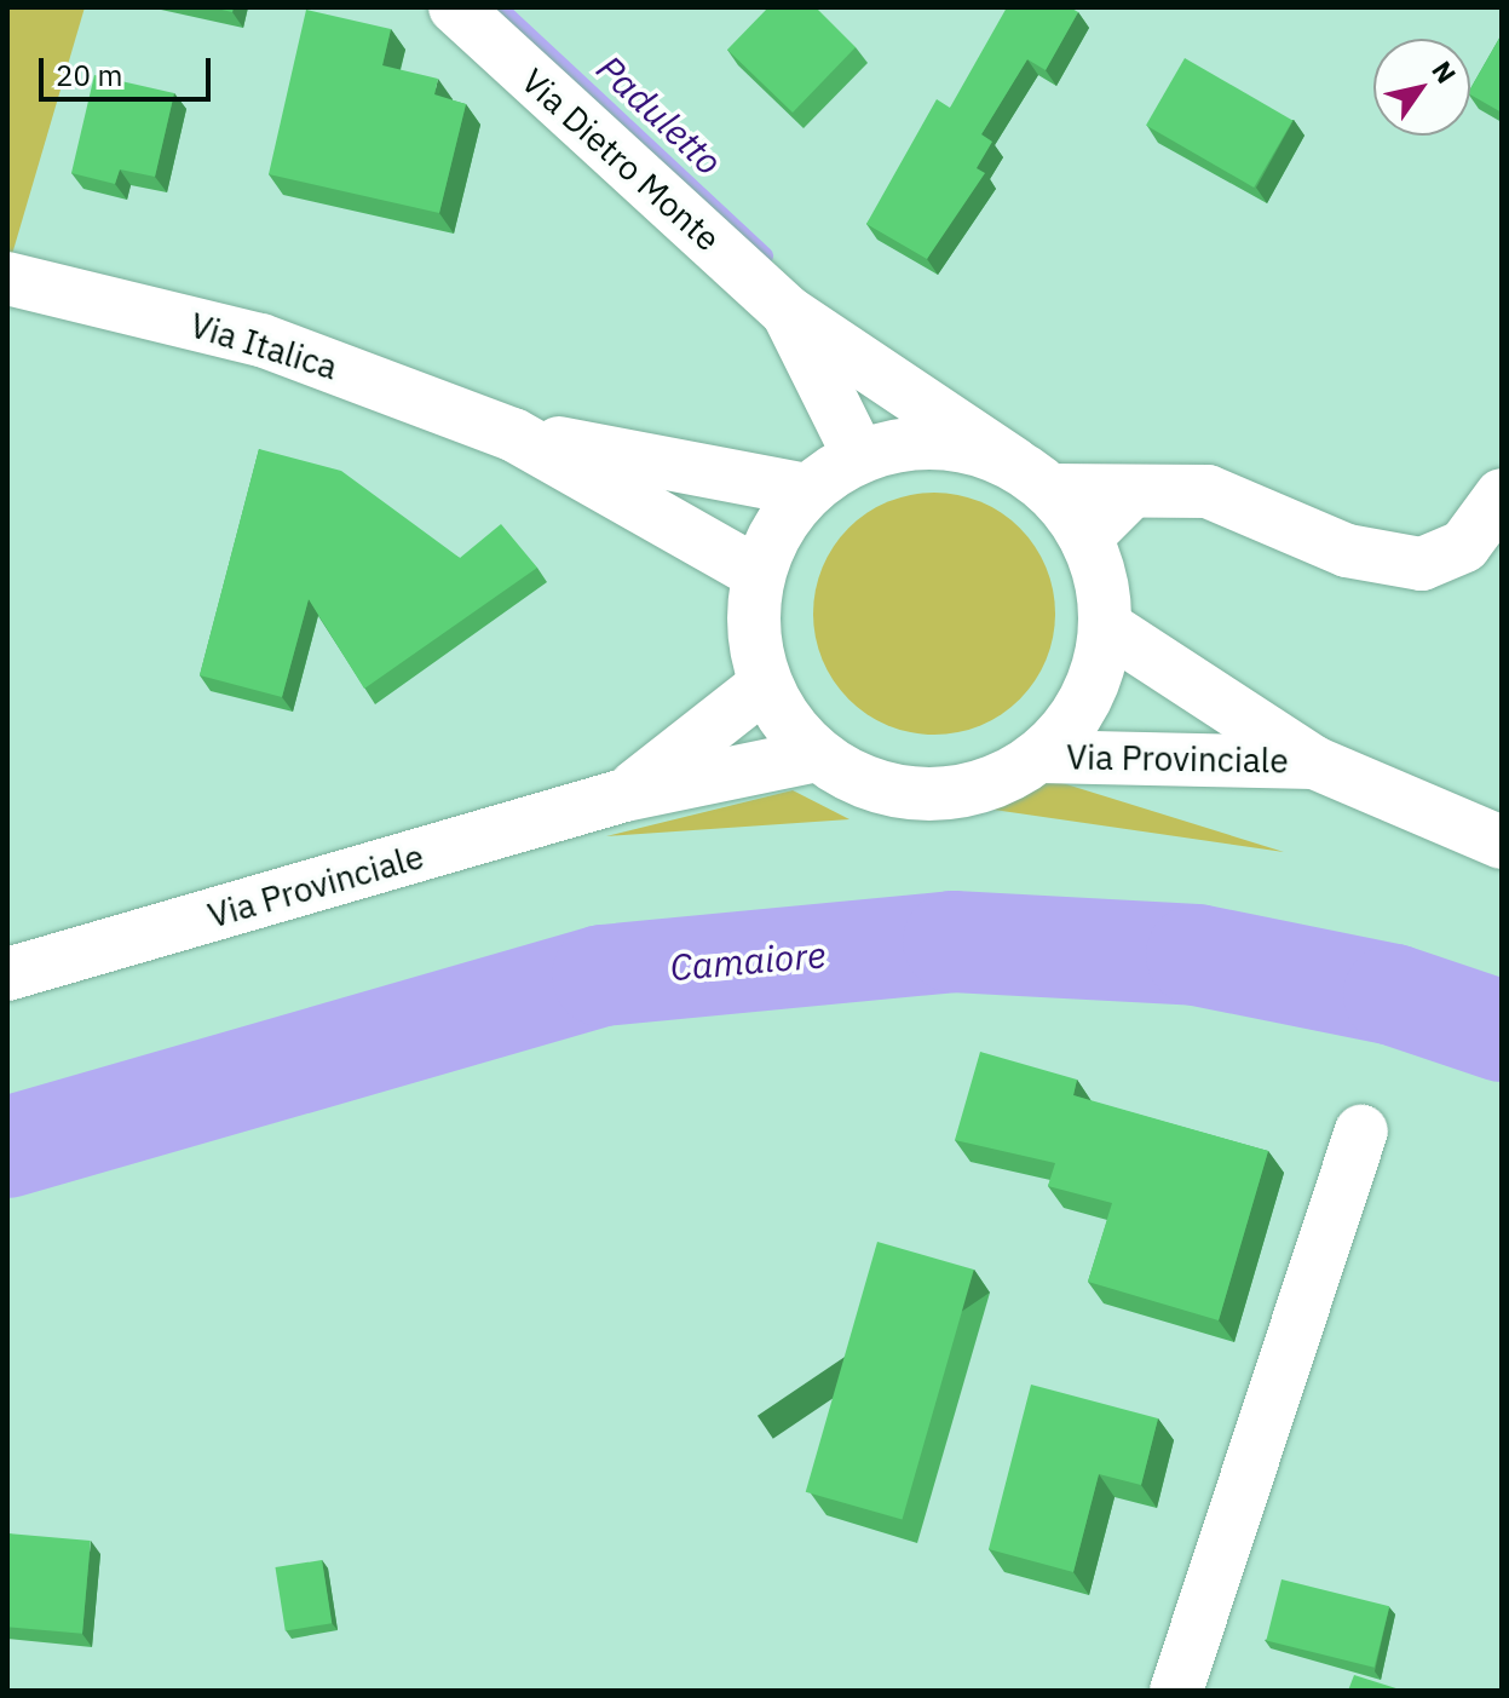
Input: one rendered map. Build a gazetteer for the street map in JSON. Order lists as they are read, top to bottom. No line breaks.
{"streets":{"main road":["Via Dietro Monte","Via Italica","Via Provinciale"]},"crossings":[["Via Dietro Monte","Via Provinciale"],["Via Italica","Via Provinciale"]],"water":["Paduletto","Camaiore"],"scale_bar":"20 m","north":"top right"}
